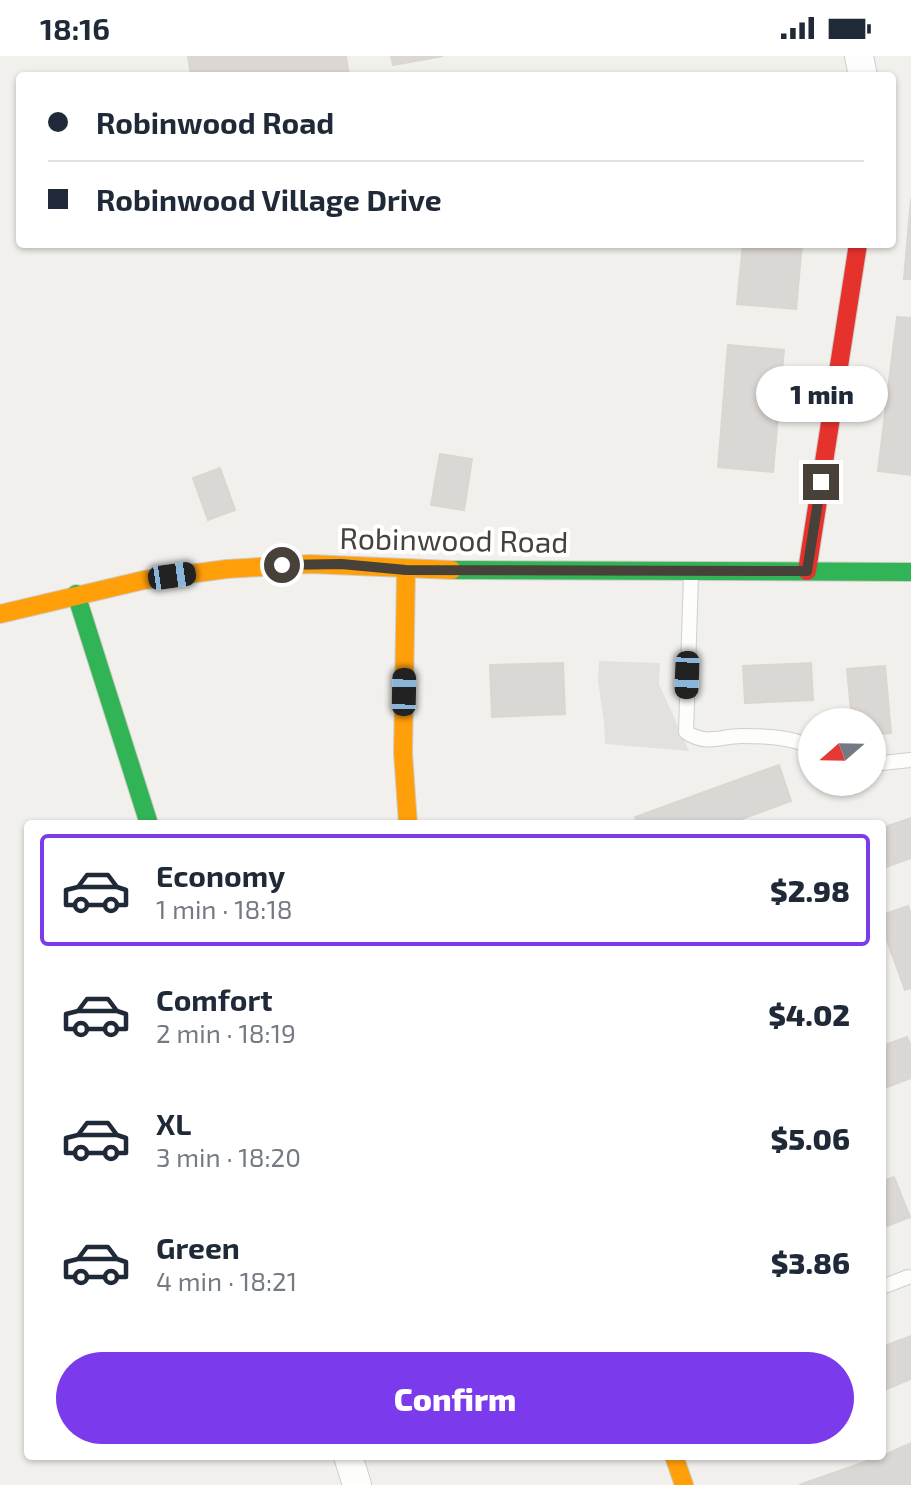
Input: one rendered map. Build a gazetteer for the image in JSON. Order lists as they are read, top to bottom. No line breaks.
{"streets":{"main road":["Robinwood Road"]},"north":"left","page":{"status":"18:16","banner":["Robinwood Road","Robinwood Village Drive"],"bubble":"1 min","list":[{"name":"Economy","note":"1 min · 18:18","value":"$2.98"},{"name":"Comfort","note":"2 min · 18:19","value":"$4.02"},{"name":"XL","note":"3 min · 18:20","value":"$5.06"},{"name":"Green","note":"4 min · 18:21","value":"$3.86"}],"buttons":"Confirm"}}
